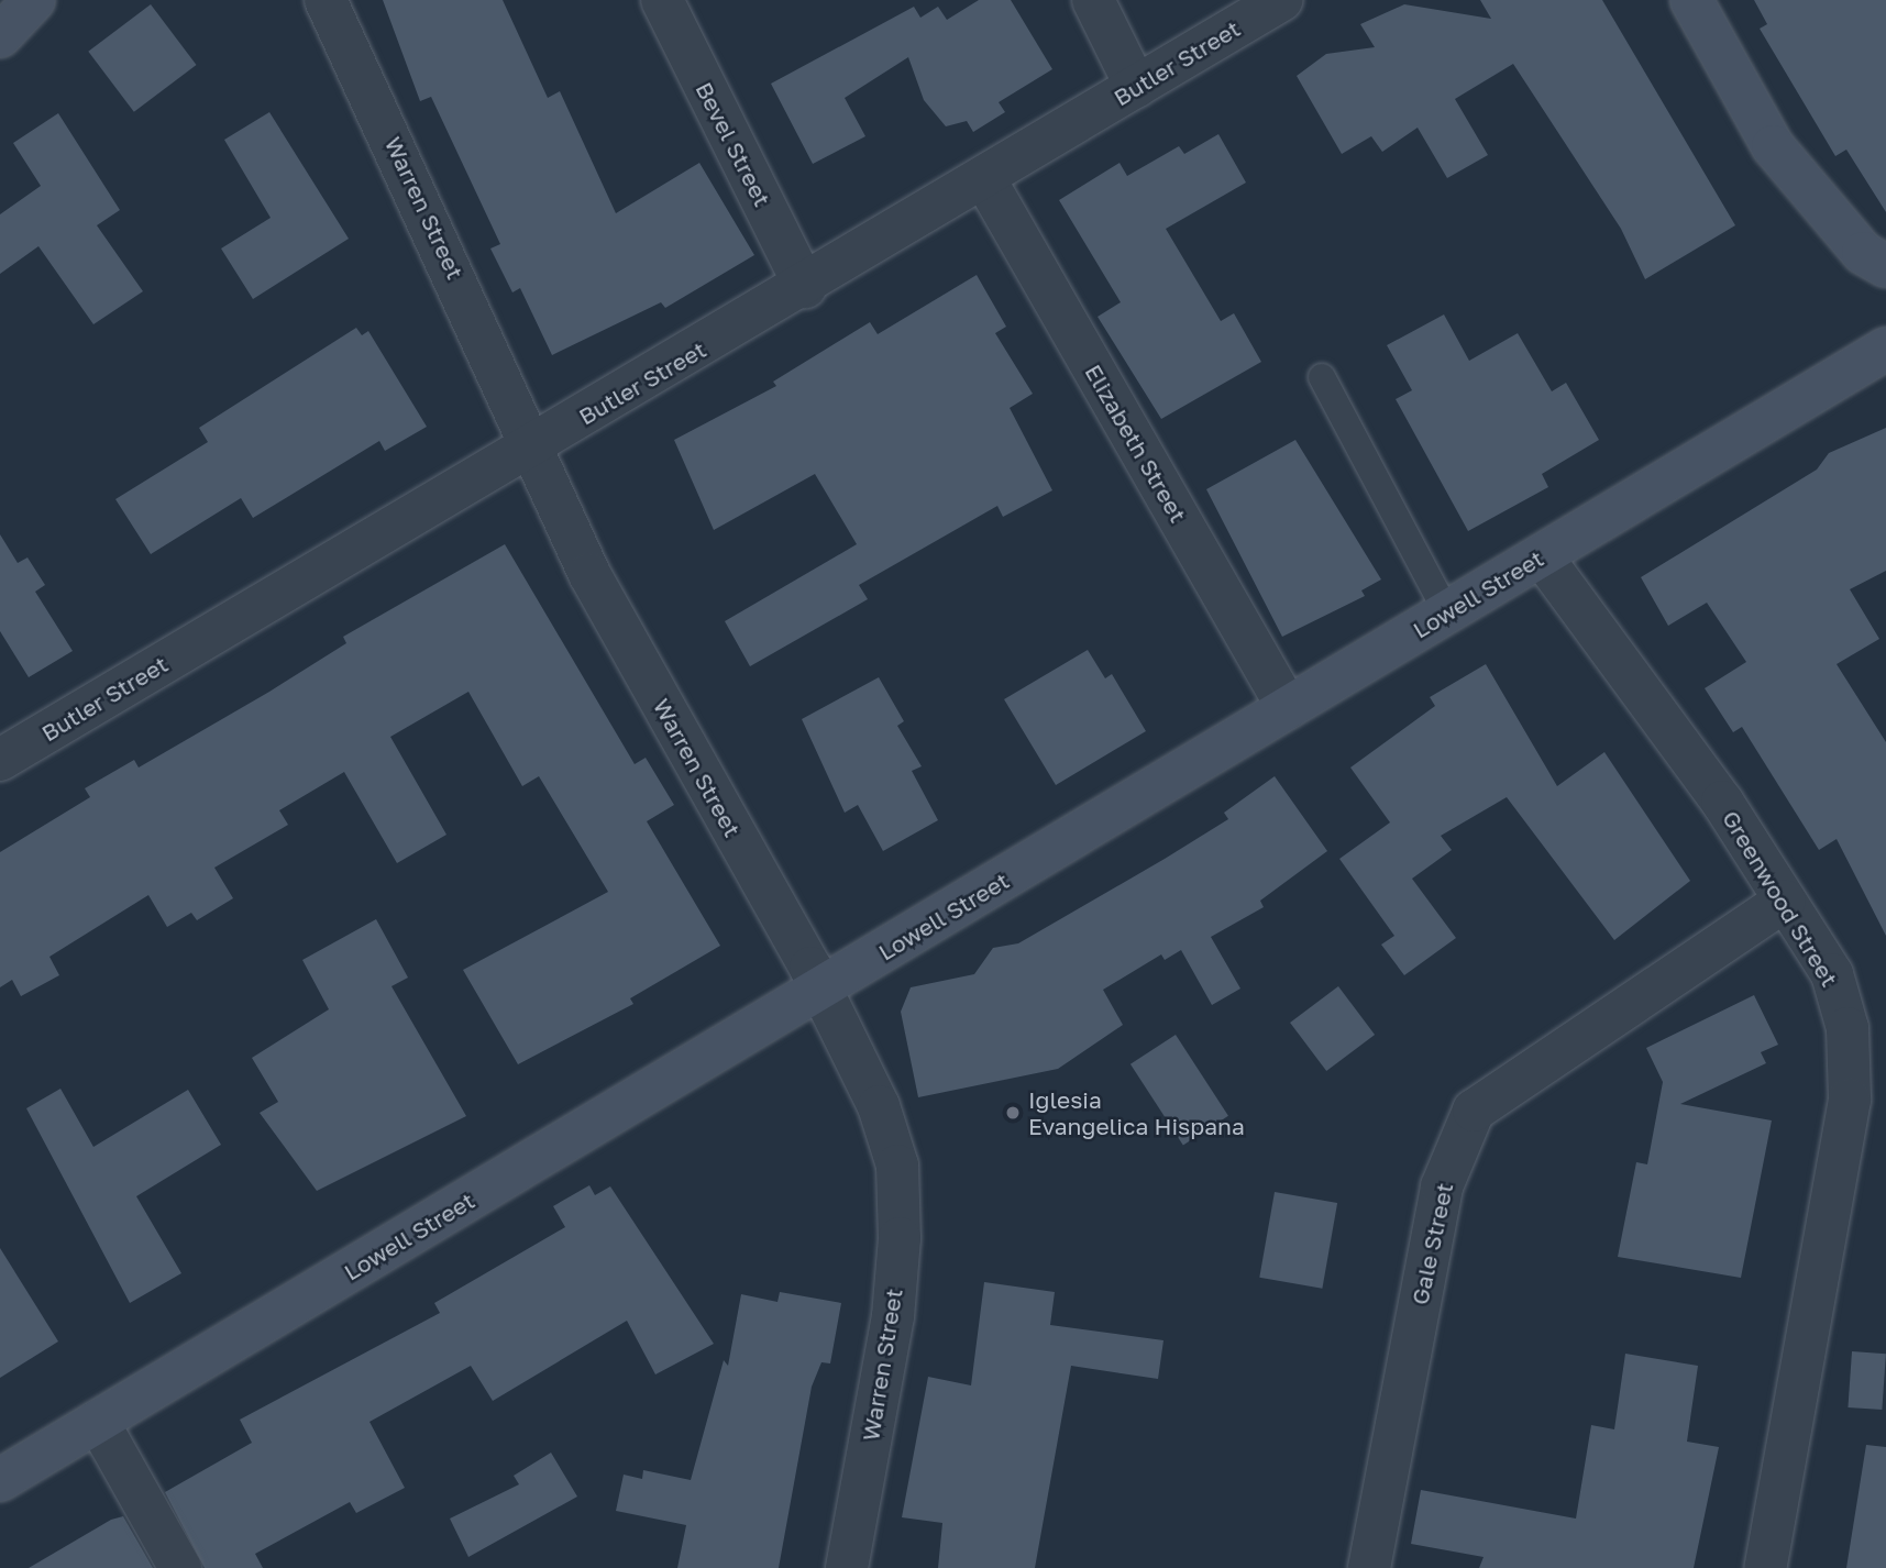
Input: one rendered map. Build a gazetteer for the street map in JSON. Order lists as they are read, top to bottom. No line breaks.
{"streets":{"street":["Butler Street","Bevel Street","Warren Street","Elizabeth Street","Lowell Street","Greenwood Street","Gale Street"]},"crossings":[["Butler Street","Bevel Street"],["Butler Street","Warren Street"],["Butler Street","Elizabeth Street"],["Warren Street","Lowell Street"],["Elizabeth Street","Lowell Street"],["Lowell Street","Greenwood Street"],["Greenwood Street","Gale Street"]],"places":["Iglesia Evangelica Hispana"]}
